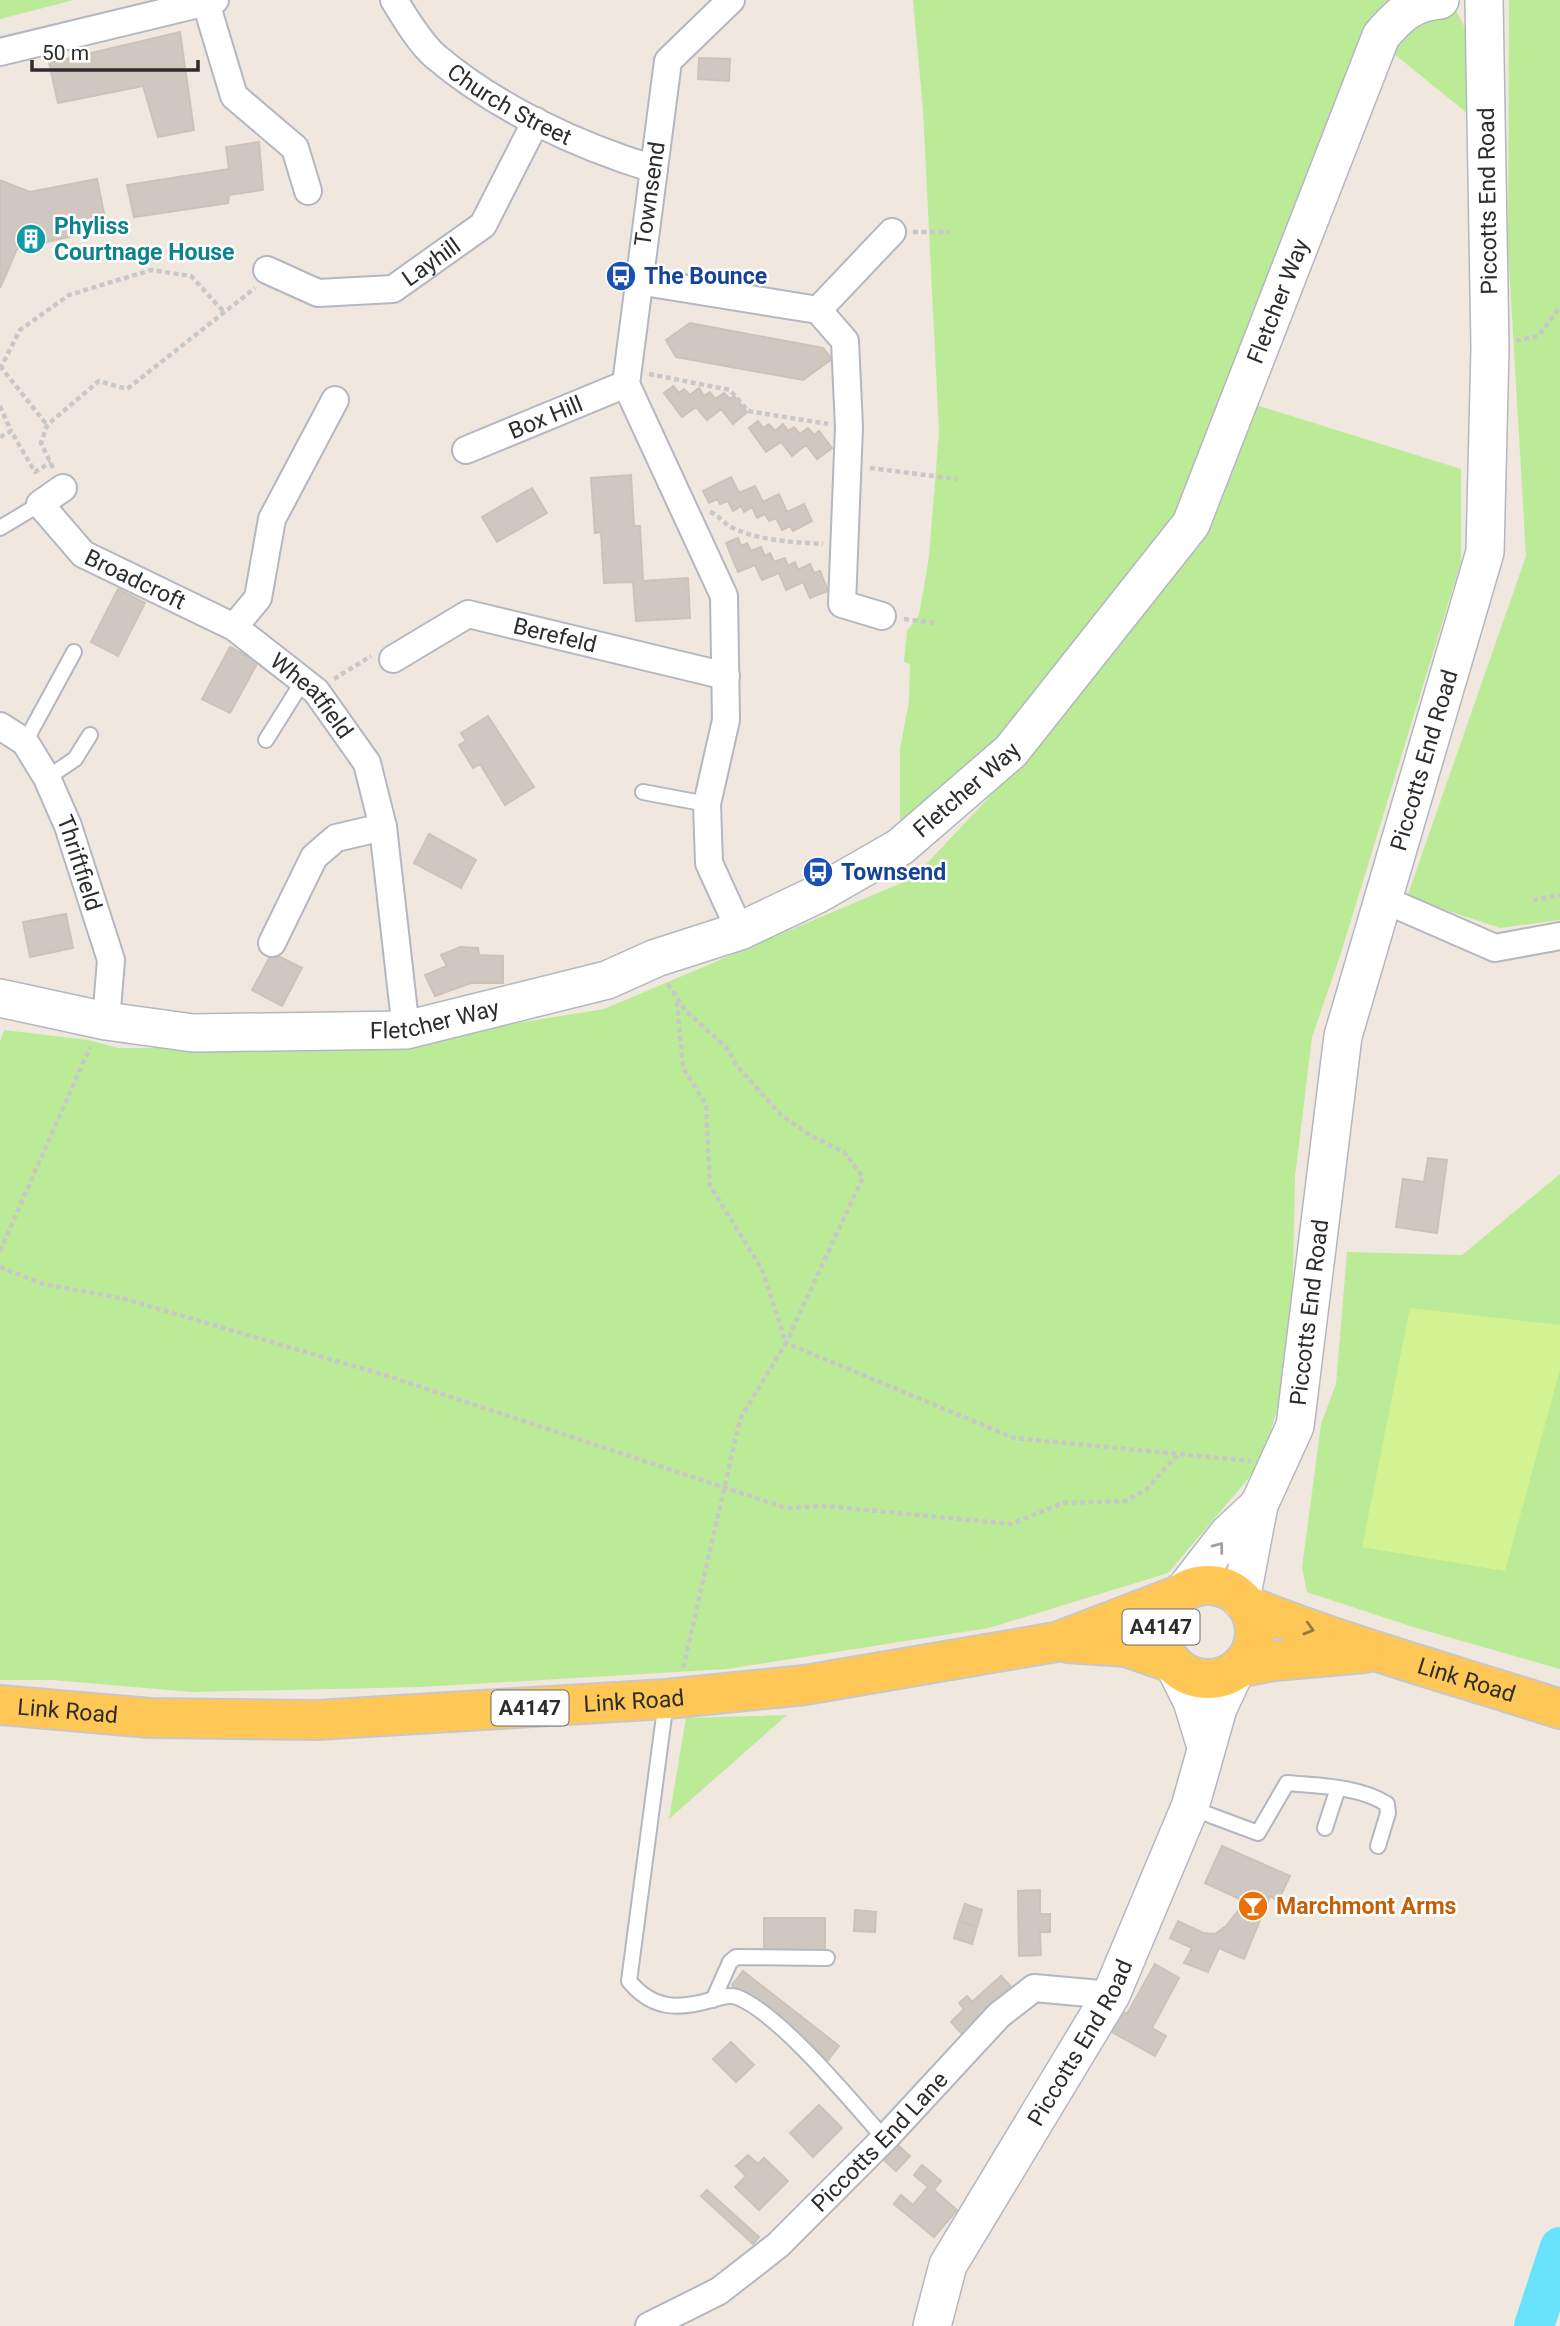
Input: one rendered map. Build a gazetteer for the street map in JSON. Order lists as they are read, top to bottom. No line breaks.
{"streets":{"main road":["A4147","Link Road"],"street":["Church Street","Townsend","Piccotts End Road","Layhill","Fletcher Way","Box Hill","Broadcroft","Berefeld","Wheatfield","Thriftfield","Piccotts End Lane"]},"crossings":[["Church Street","Townsend"],["Church Street","Layhill"],["Townsend","Box Hill"],["Piccotts End Road","A4147"],["Piccotts End Road","Link Road"],["Piccotts End Road","Piccotts End Lane"],["Fletcher Way","Wheatfield"],["Fletcher Way","Thriftfield"],["Broadcroft","Wheatfield"],["A4147","Link Road"]],"places":{"building":["Phyliss Courtnage House"],"bus stop":["The Bounce","Townsend"],"bar":["Marchmont Arms"]},"scale_bar":"50 m"}
